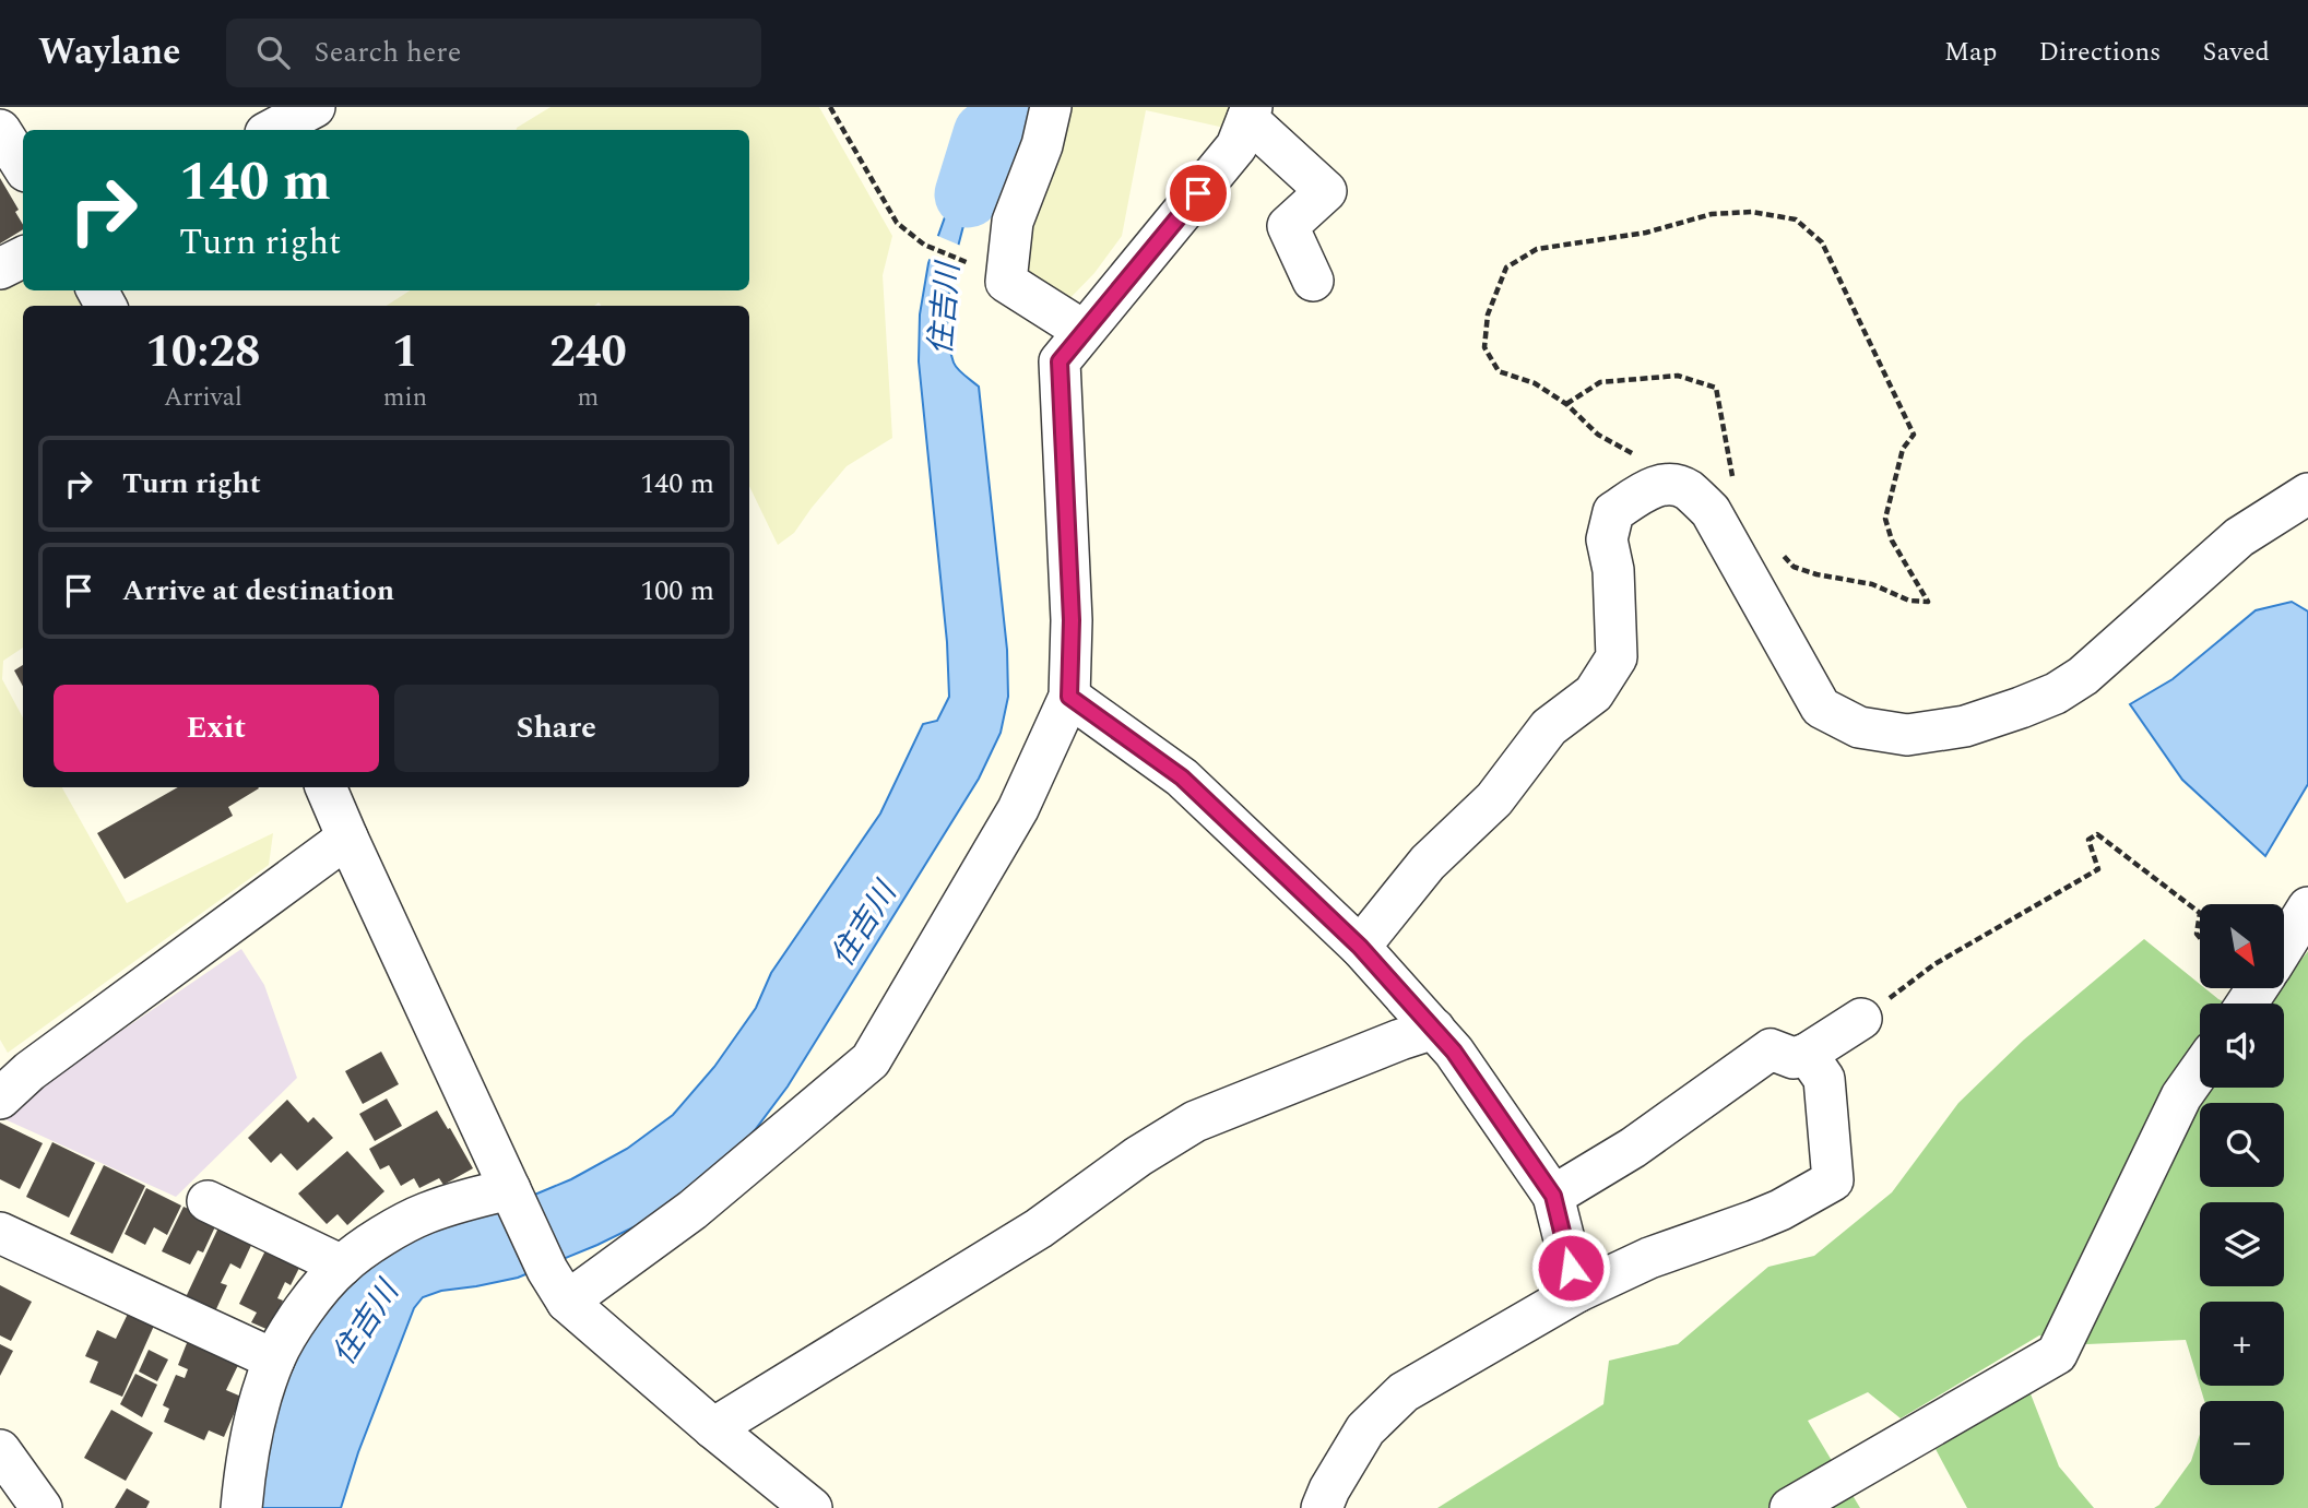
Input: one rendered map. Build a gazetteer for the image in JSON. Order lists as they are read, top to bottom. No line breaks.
{"water":["住吉川"],"north":"bottom right","page":{"header":"Waylane","search":"Search here","nav":["Map","Directions","Saved"],"turn":["140 m","Turn right"],"eta":["10:28","Arrival","1","min","240","m"],"list":[{"name":"Turn right","value":"140 m"},{"name":"Arrive at destination","value":"100 m"}],"buttons":["Exit","Share"],"map_buttons":["+","−"]}}
